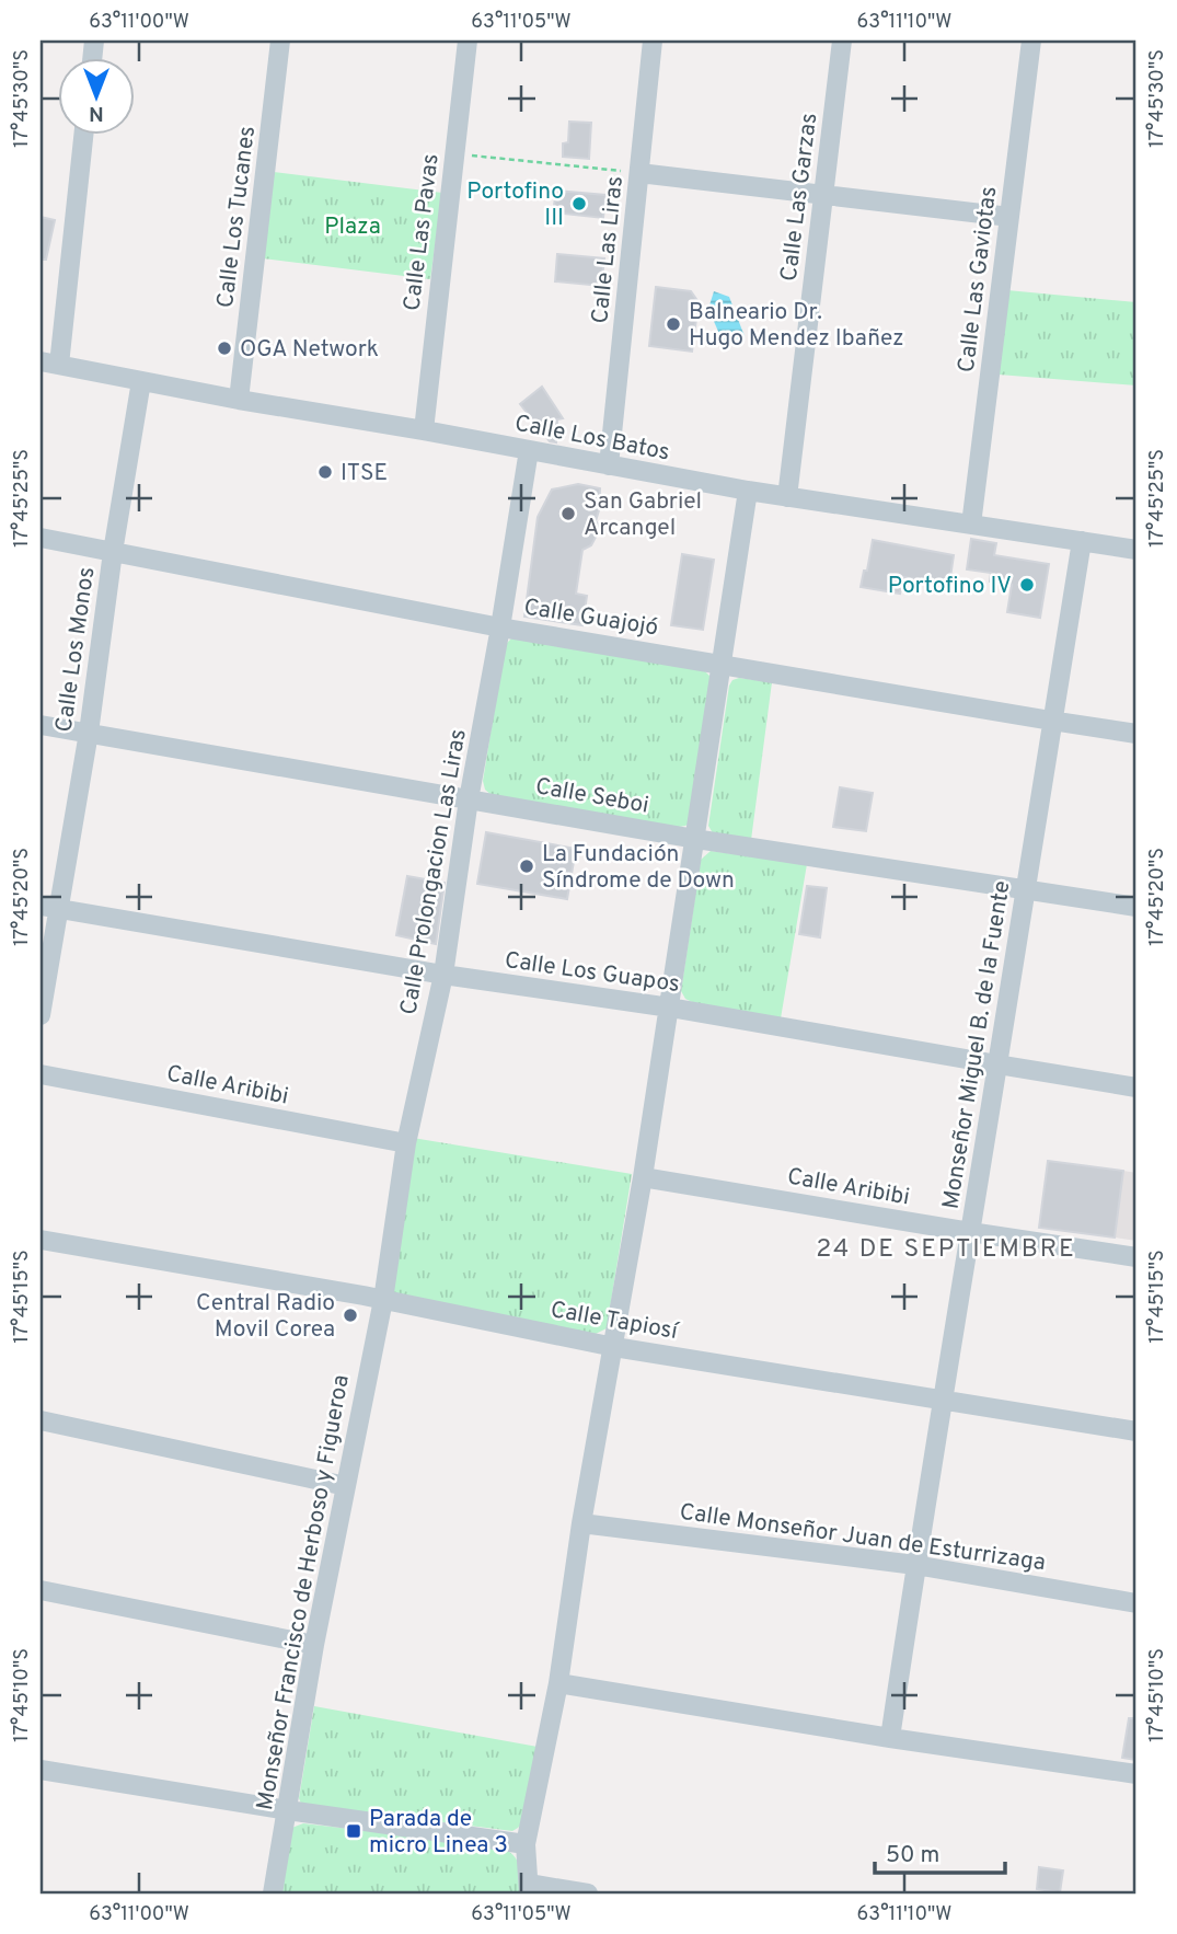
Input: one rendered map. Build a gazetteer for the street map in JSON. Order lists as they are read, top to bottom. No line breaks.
{"streets":{"street":["Calle Las Garzas","Calle Los Tucanes","Calle Las Pavas","Calle Las Liras","Calle Las Gaviotas","Calle Los Batos","Calle Guajojó","Calle Los Monos","Calle Seboi","Calle Prolongacion Las Liras","Calle Los Guapos","Monseñor Miguel B. de la Fuente","Calle Aribibi","Calle Tapiosí","Calle Monseñor Juan de Esturrizaga","Monseñor Francisco de Herboso y Figueroa"]},"crossings":[["Calle Las Garzas","Calle Los Batos"],["Calle Los Tucanes","Calle Los Batos"],["Calle Las Pavas","Calle Los Batos"],["Calle Las Liras","Calle Los Batos"],["Calle Las Gaviotas","Calle Los Batos"],["Calle Los Batos","Calle Los Monos"],["Calle Los Batos","Calle Prolongacion Las Liras"],["Calle Los Batos","Monseñor Miguel B. de la Fuente"],["Calle Guajojó","Calle Los Monos"],["Calle Guajojó","Calle Prolongacion Las Liras"],["Calle Guajojó","Monseñor Miguel B. de la Fuente"],["Calle Los Monos","Calle Seboi"],["Calle Los Monos","Calle Los Guapos"],["Calle Seboi","Calle Prolongacion Las Liras"],["Calle Seboi","Monseñor Miguel B. de la Fuente"],["Calle Prolongacion Las Liras","Calle Los Guapos"],["Calle Prolongacion Las Liras","Calle Aribibi"],["Calle Prolongacion Las Liras","Calle Tapiosí"],["Calle Prolongacion Las Liras","Monseñor Francisco de Herboso y Figueroa"],["Calle Los Guapos","Monseñor Miguel B. de la Fuente"],["Monseñor Miguel B. de la Fuente","Calle Aribibi"],["Monseñor Miguel B. de la Fuente","Calle Tapiosí"],["Monseñor Miguel B. de la Fuente","Calle Monseñor Juan de Esturrizaga"],["Calle Tapiosí","Monseñor Francisco de Herboso y Figueroa"]],"districts":["24 DE SEPTIEMBRE"],"parks":["Plaza"],"places":{"other":["Portofino III","Balneario Dr. Hugo Mendez Ibañez","OGA Network","ITSE","San Gabriel Arcangel","Portofino IV","La Fundación Síndrome de Down","Central Radio Movil Corea"],"transit":["Parada de micro Linea 3"]},"scale_bar":"50 m","north":"bottom","coordinates":["63°11'00\"W","63°11'05\"W","63°11'10\"W","17°45'30\"S","17°45'25\"S","17°45'20\"S","17°45'15\"S","17°45'10\"S"]}
